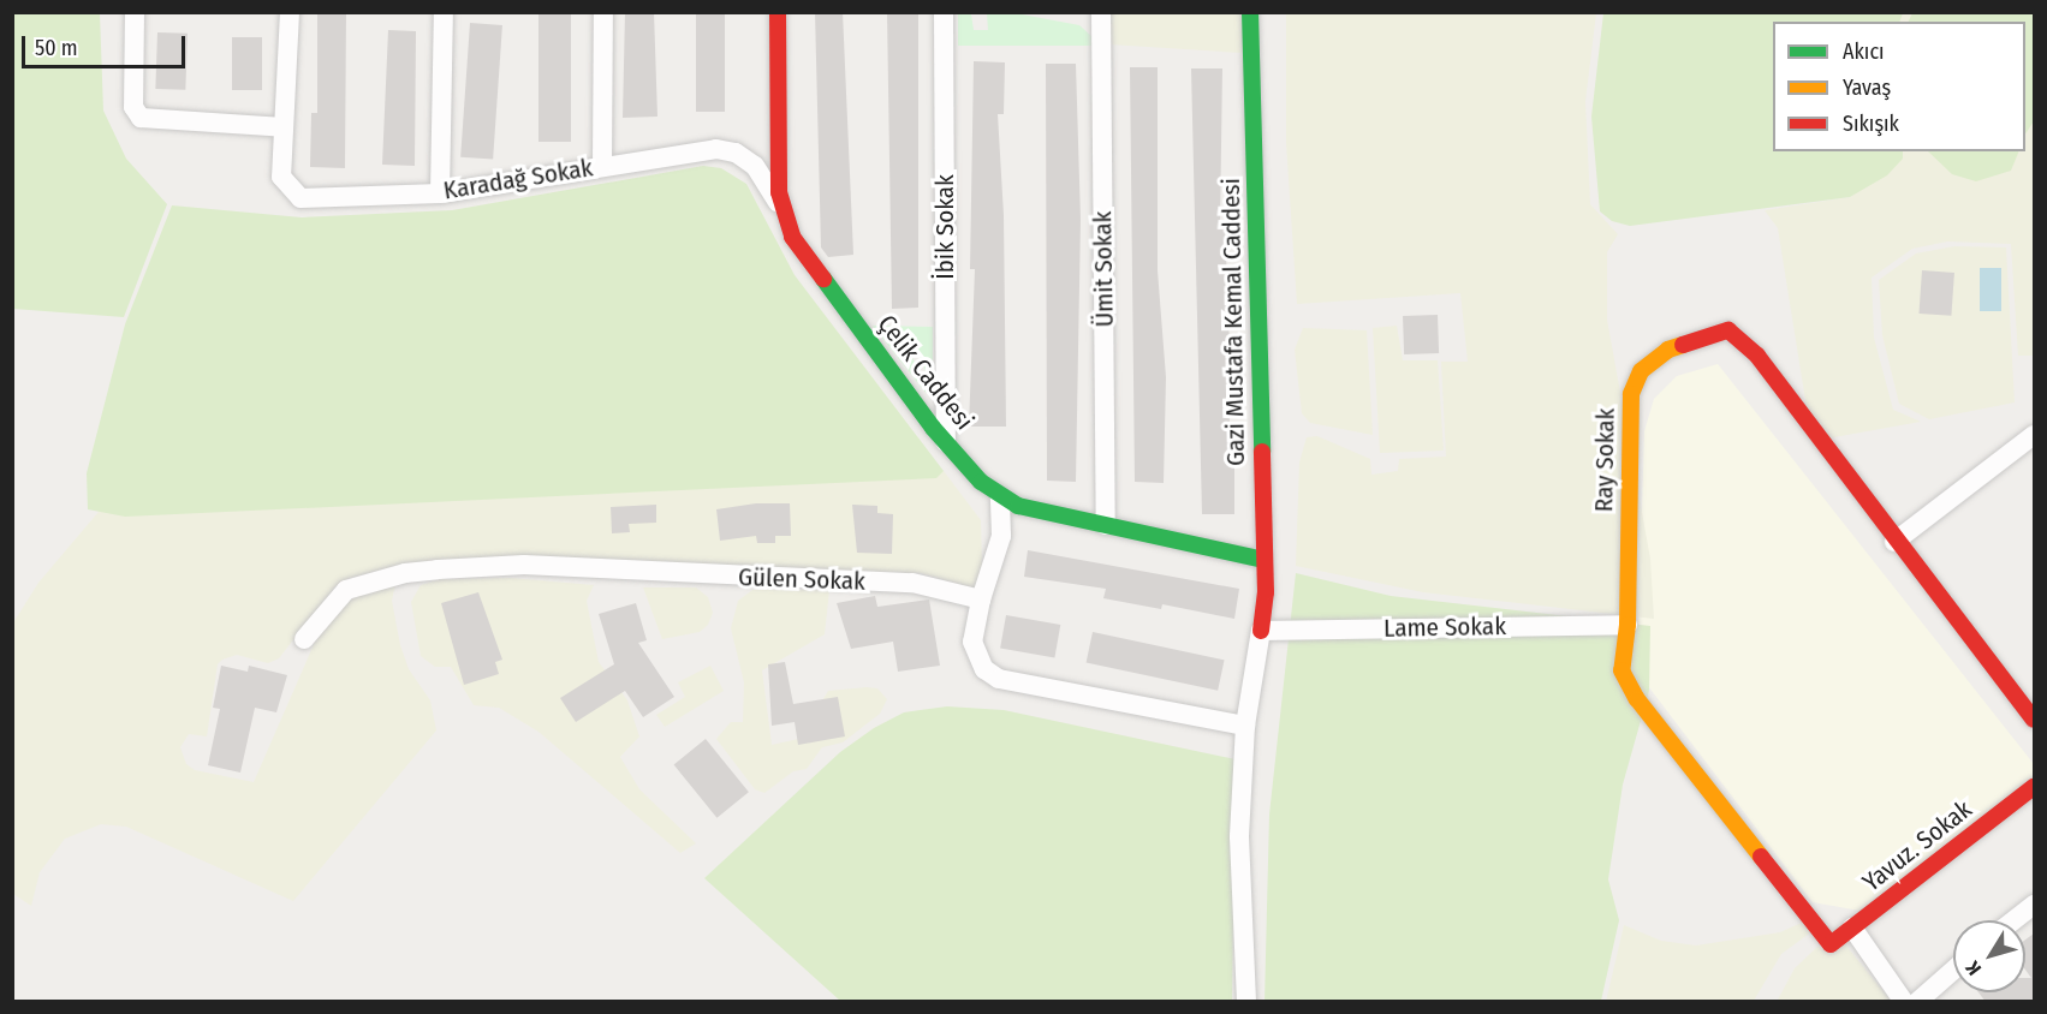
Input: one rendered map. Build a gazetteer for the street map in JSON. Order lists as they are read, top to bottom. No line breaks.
{"streets":{"street":["Karadağ Sokak","İbik Sokak","Ümit Sokak","Gazi Mustafa Kemal Caddesi","Çelik Caddesi","Ray Sokak","Gülen Sokak","Lame Sokak","Yavuz. Sokak"]},"crossings":[["Karadağ Sokak","Çelik Caddesi"],["İbik Sokak","Çelik Caddesi"],["Ümit Sokak","Çelik Caddesi"],["Gazi Mustafa Kemal Caddesi","Çelik Caddesi"],["Gazi Mustafa Kemal Caddesi","Lame Sokak"],["Ray Sokak","Lame Sokak"],["Ray Sokak","Yavuz. Sokak"]],"legend":["Akıcı","Yavaş","Sıkışık"],"scale_bar":"50 m","north":"bottom left"}
